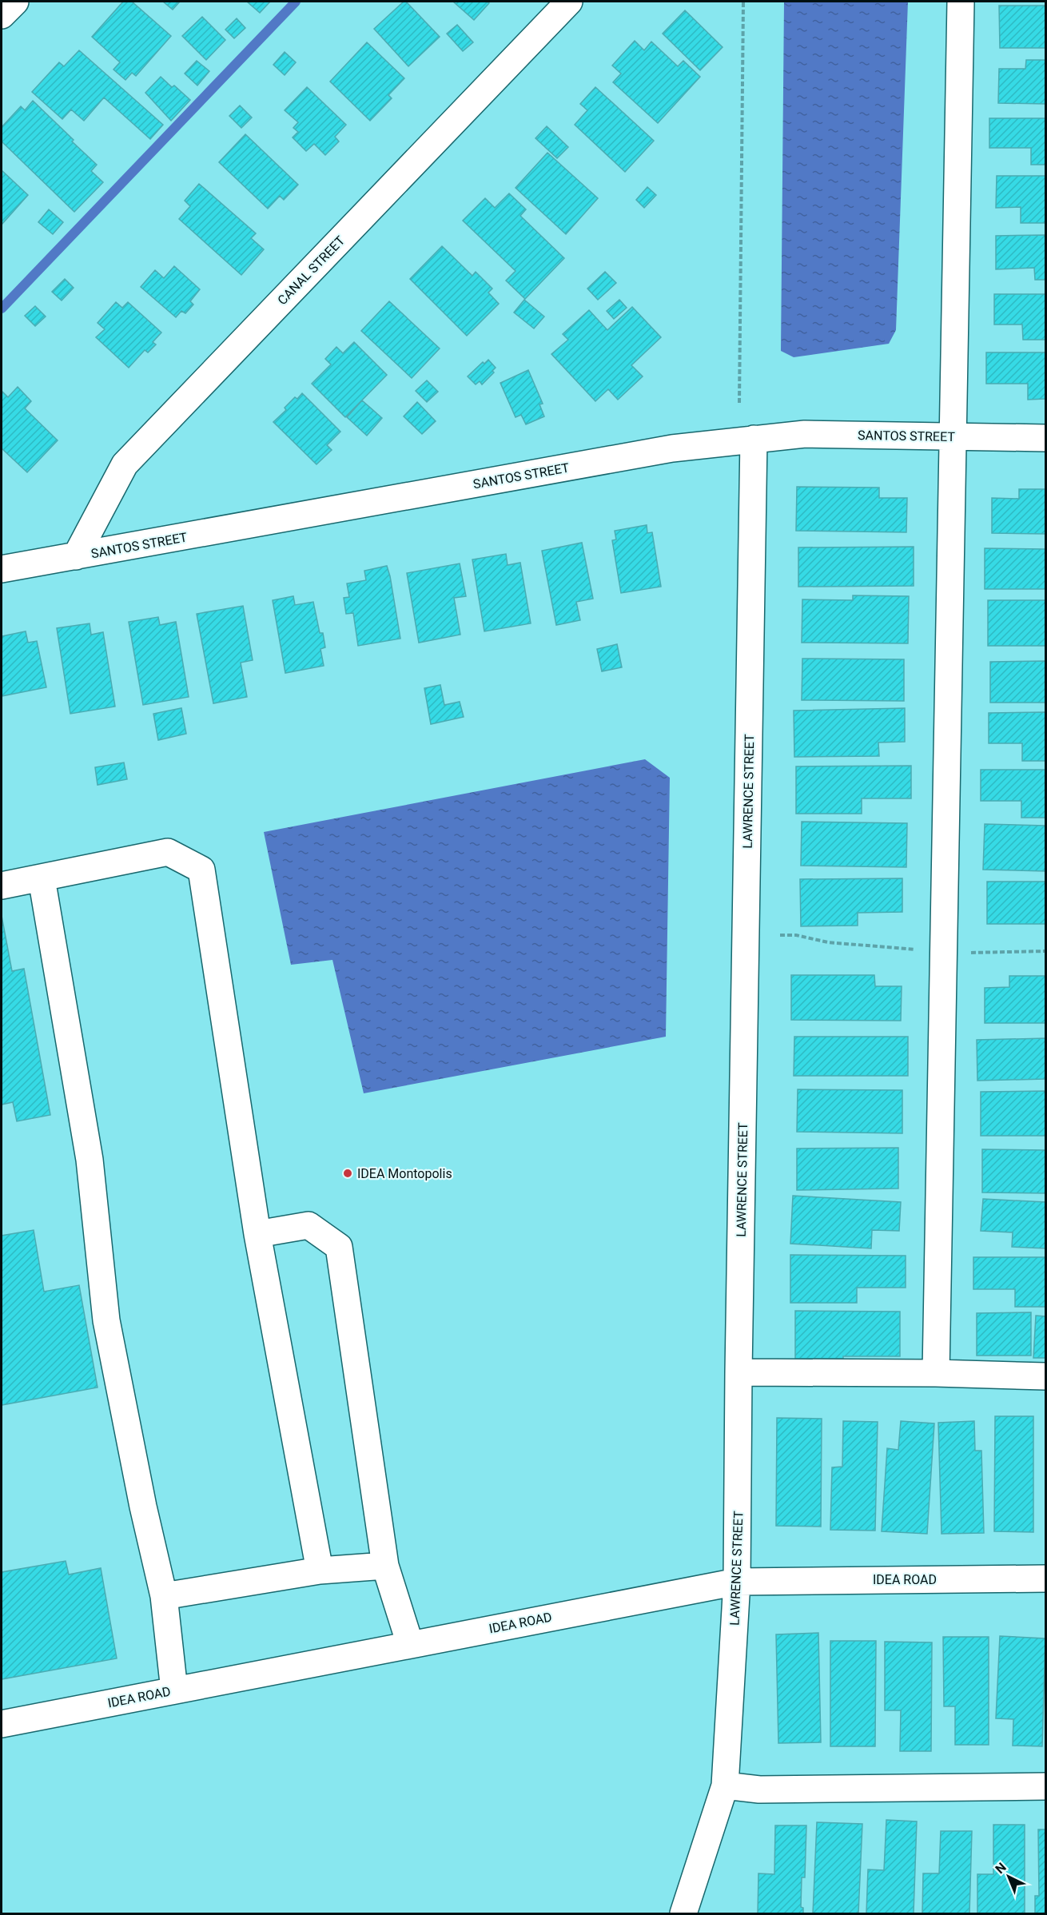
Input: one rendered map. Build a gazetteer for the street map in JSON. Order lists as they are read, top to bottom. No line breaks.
{"streets":{"street":["CANAL STREET","SANTOS STREET","LAWRENCE STREET","IDEA ROAD"]},"crossings":[["CANAL STREET","SANTOS STREET"],["SANTOS STREET","LAWRENCE STREET"],["LAWRENCE STREET","IDEA ROAD"]],"places":["IDEA Montopolis"],"north":"top left"}
